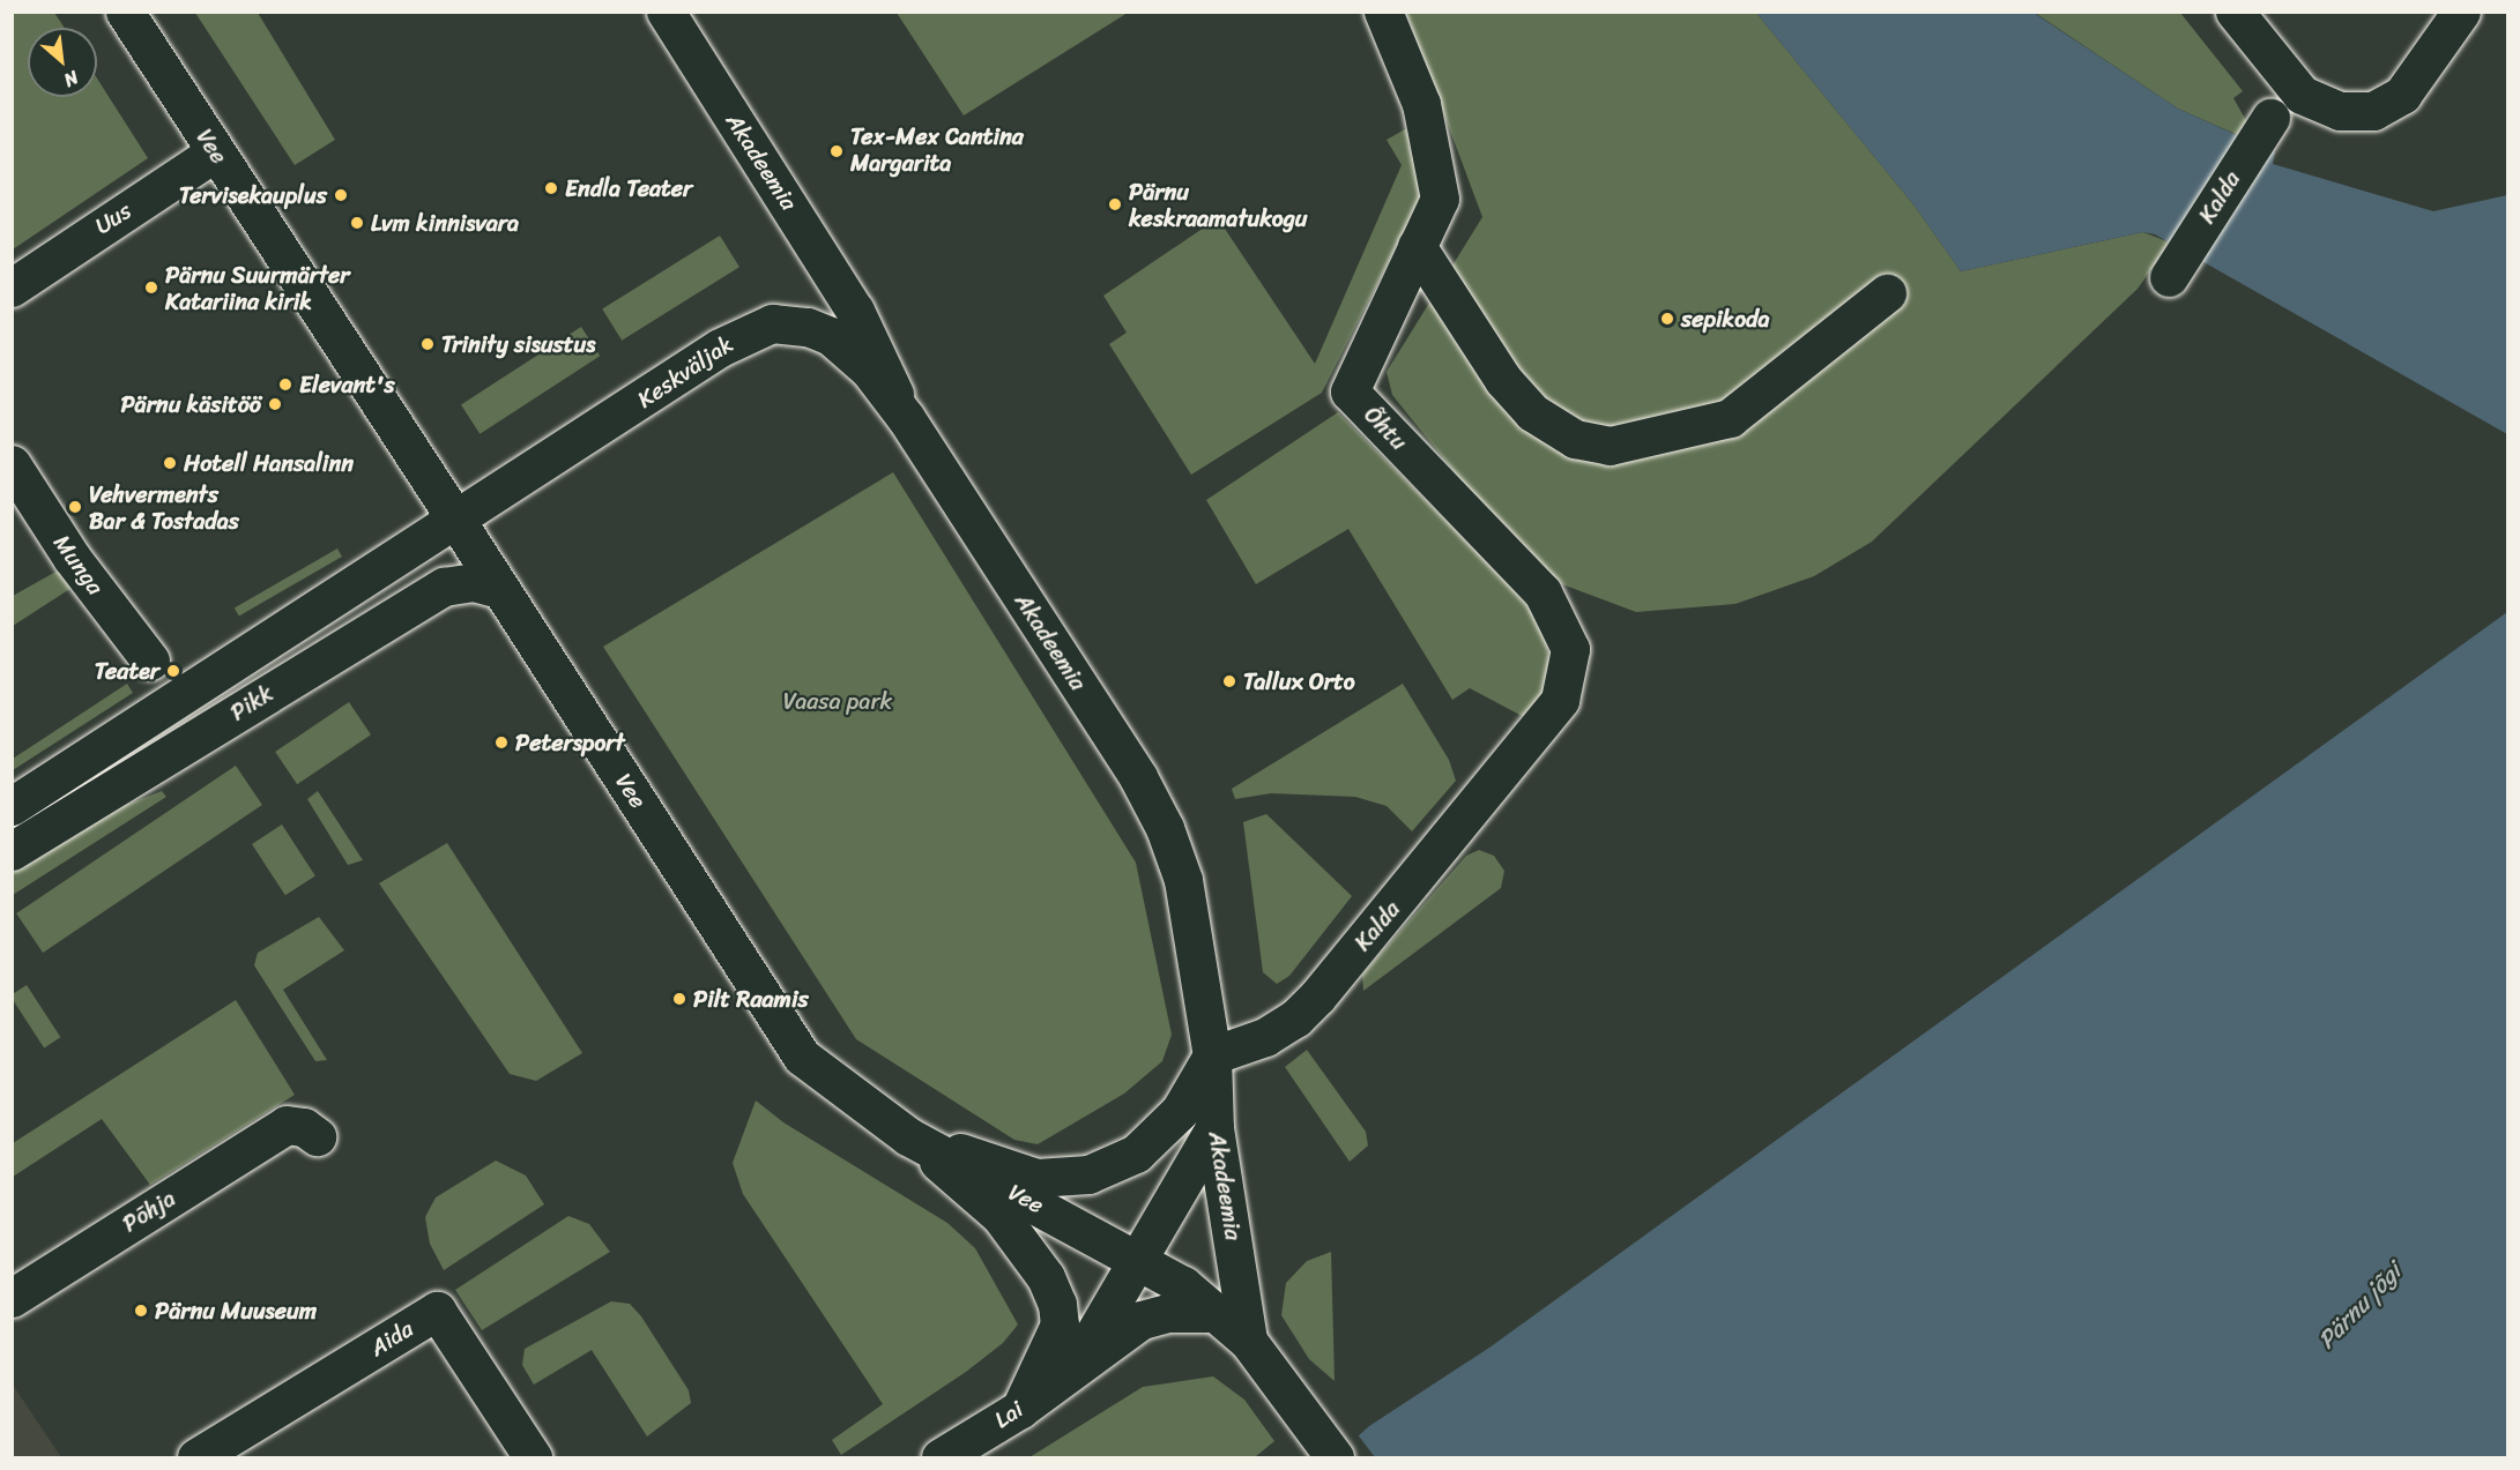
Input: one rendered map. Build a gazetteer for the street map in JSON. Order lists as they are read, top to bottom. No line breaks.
{"streets":{"street":["Vee","Akadeemia","Kalda","Uus","Keskväljak","Õhtu","Munga","Pikk","Põhja","Aida","Lai"]},"crossings":[["Vee","Akadeemia"],["Vee","Uus"],["Vee","Keskväljak"],["Vee","Pikk"],["Vee","Lai"],["Akadeemia","Kalda"],["Akadeemia","Keskväljak"],["Akadeemia","Lai"],["Kalda","Õhtu"],["Keskväljak","Pikk"]],"water":["Pärnu jõgi"],"parks":["Vaasa park"],"places":["Tex-Mex Cantina Margarita","Endla Teater","Tervisekauplus","Pärnu keskraamatukogu","Lvm kinnisvara","Pärnu Suurmärter Katariina kirik","sepikoda","Trinity sisustus","Elevant's","Pärnu käsitöö","Hotell Hansalinn","Vehverments Bar & Tostadas","Teater","Tallux Orto","Petersport","Pilt Raamis","Pärnu Muuseum"],"north":"bottom right"}
